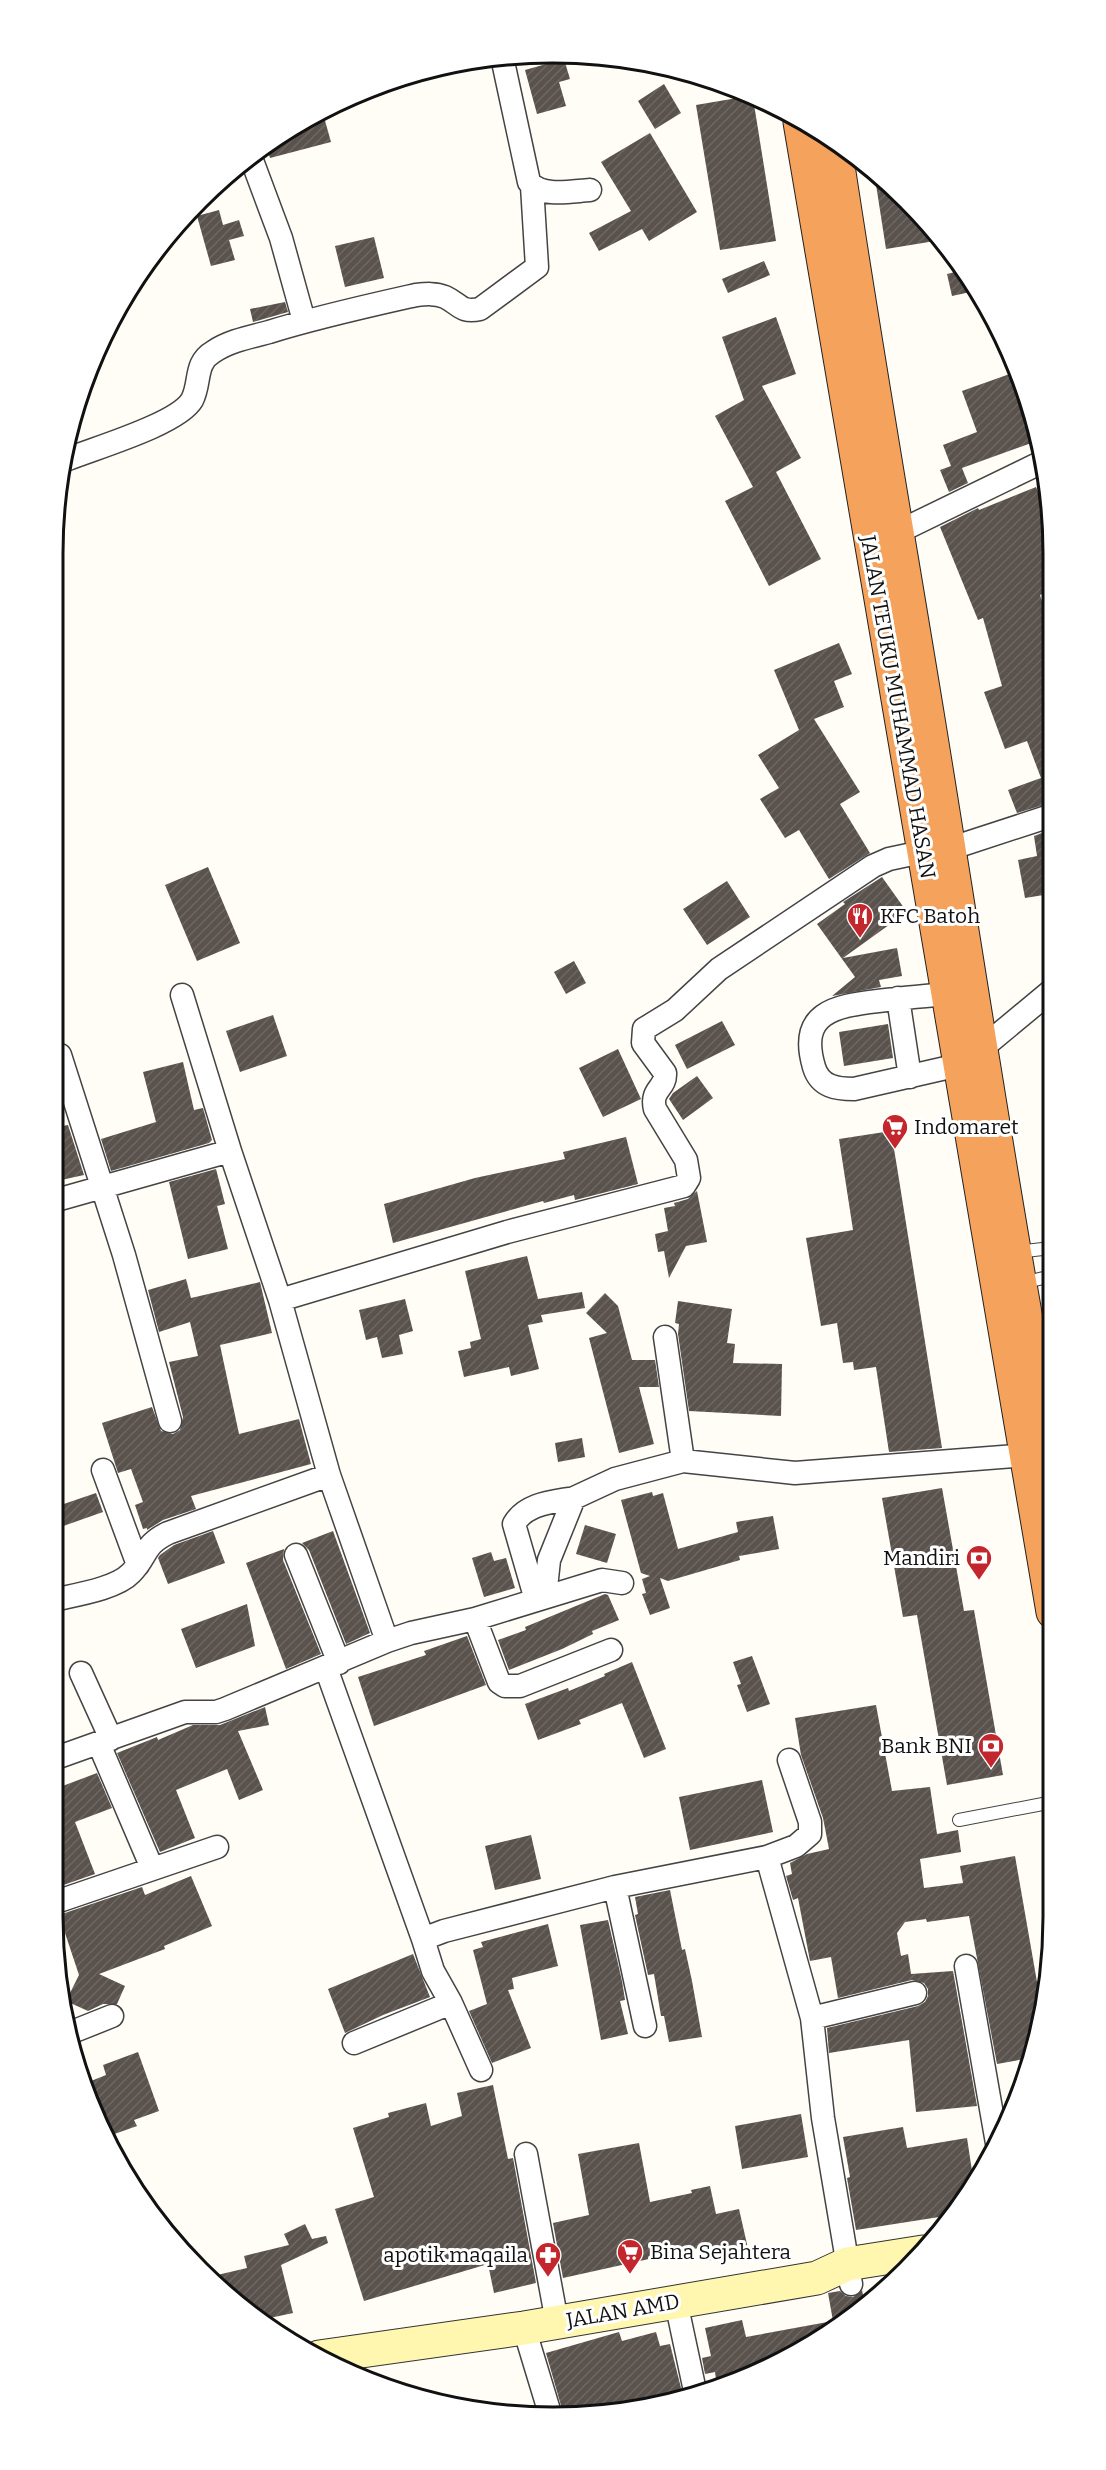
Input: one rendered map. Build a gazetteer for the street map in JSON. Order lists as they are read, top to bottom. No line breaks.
{"streets":{"highway":["JALAN TEUKU MUHAMMAD HASAN"],"street":["JALAN AMD"]},"places":{"restaurant":["KFC Batoh"],"supermarket":["Indomaret","Bina Sejahtera"],"bank":["Mandiri","Bank BNI"],"pharmacy":["apotik maqaila"]}}
